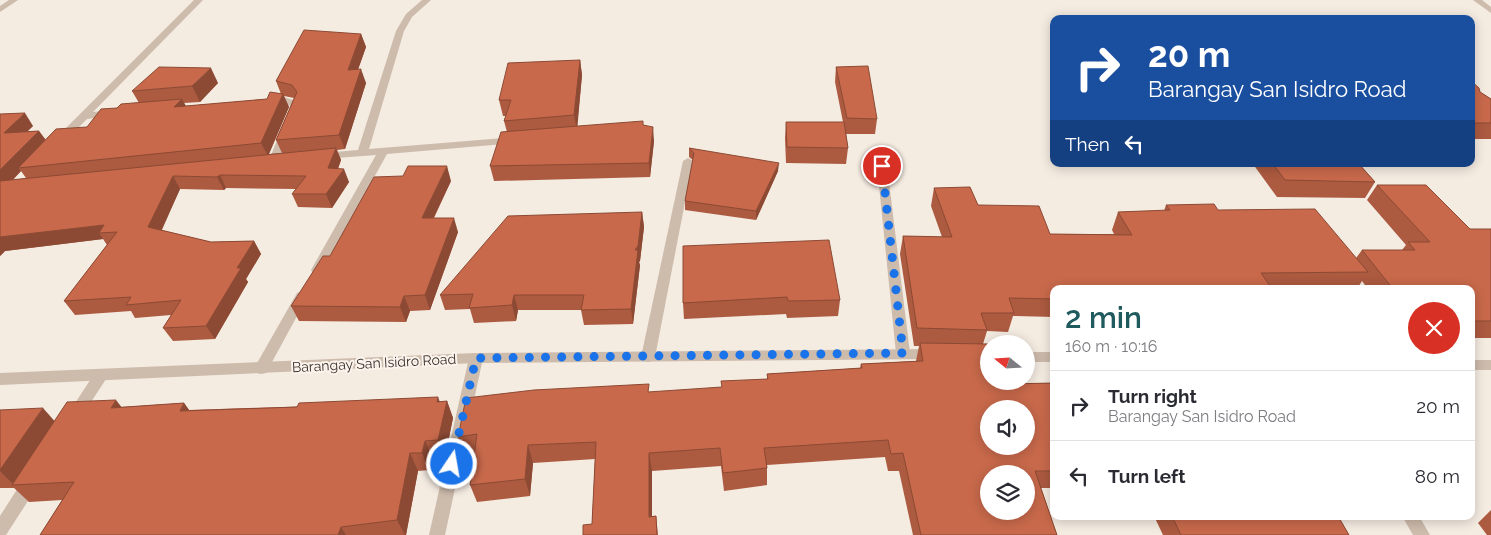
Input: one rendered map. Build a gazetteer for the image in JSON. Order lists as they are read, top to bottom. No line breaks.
{"streets":{"street":["Barangay San Isidro Road"]},"north":"left","page":{"turn":["20 m","Barangay San Isidro Road"],"then":"Then","heading":["2 min","160 m · 10:16"],"list":[{"name":"Turn right","note":"Barangay San Isidro Road","value":"20 m"},{"name":"Turn left","value":"80 m"}]}}
